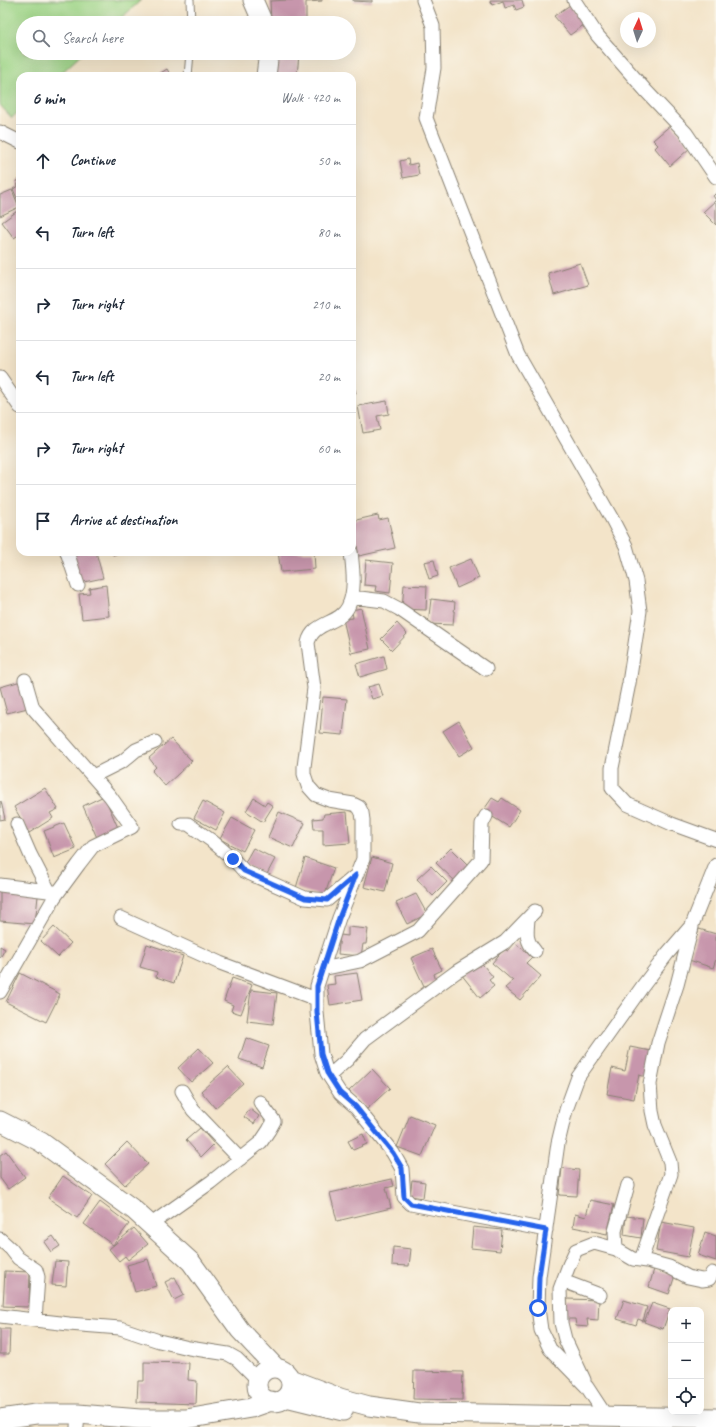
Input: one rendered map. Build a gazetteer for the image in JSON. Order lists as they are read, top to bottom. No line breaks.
{"north":"top","page":{"search":"Search here","heading":["6 min","Walk · 420 m"],"list":[["Continue","50 m"],["Turn left","80 m"],["Turn right","210 m"],["Turn left","20 m"],["Turn right","60 m"],"Arrive at destination"],"map_buttons":["+","−"]}}
